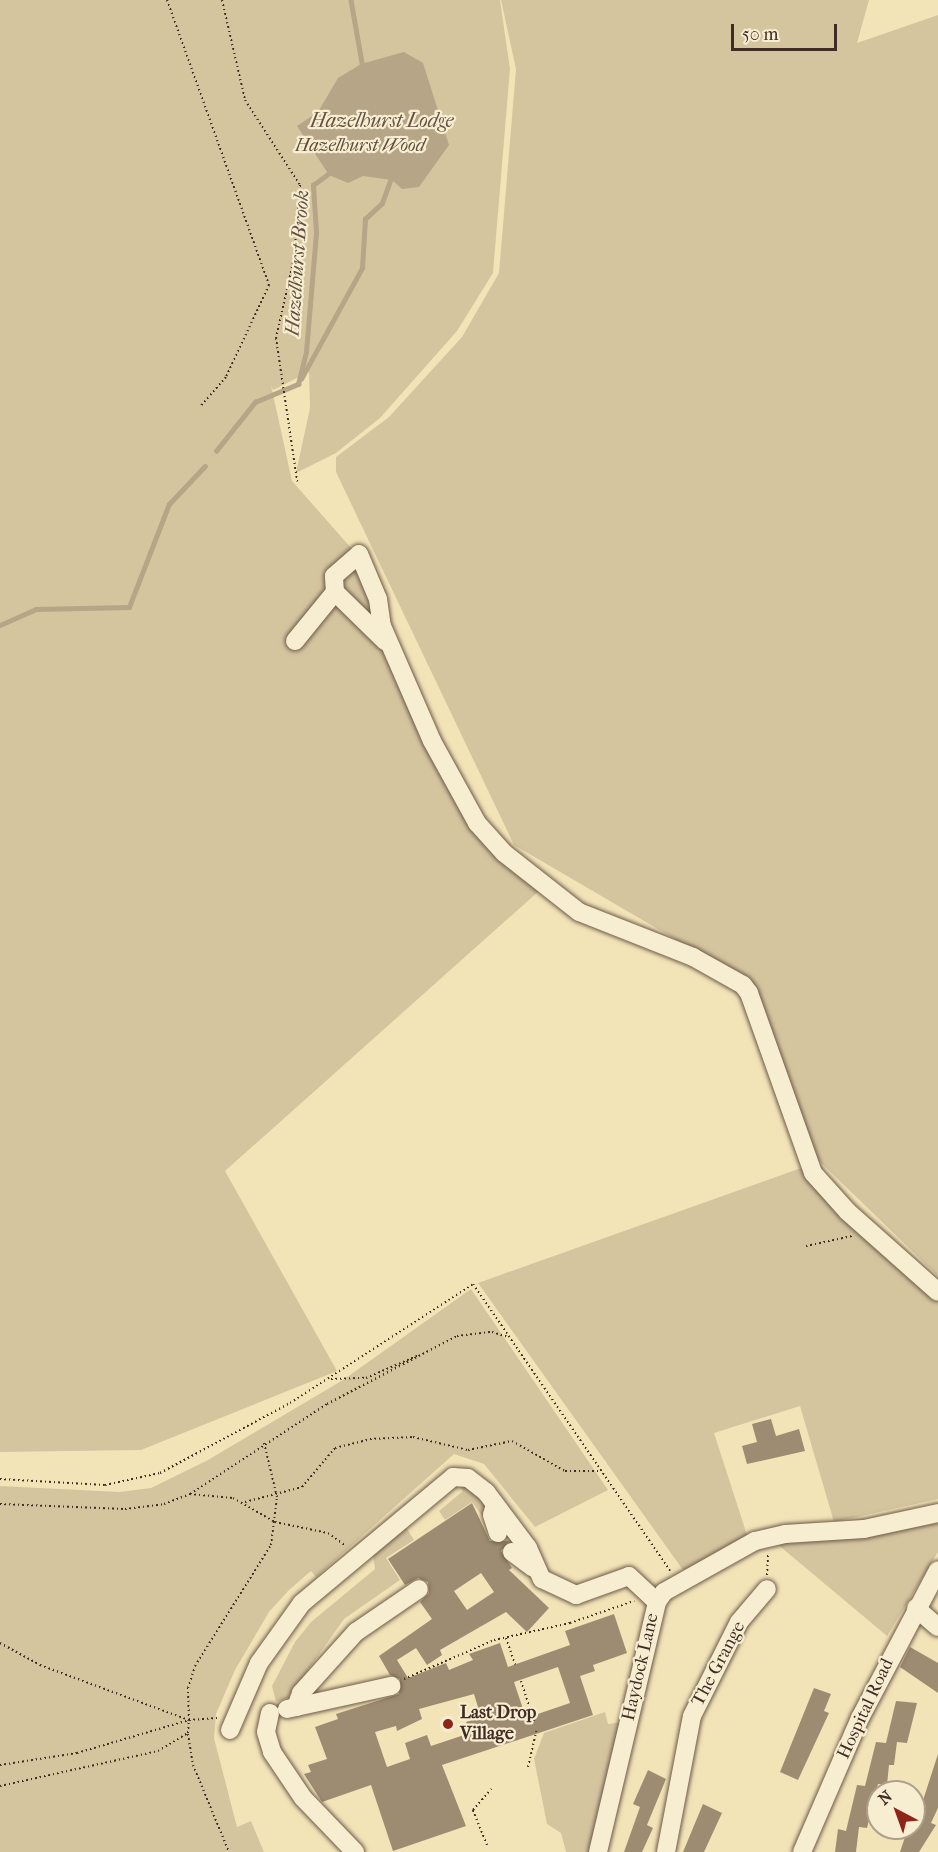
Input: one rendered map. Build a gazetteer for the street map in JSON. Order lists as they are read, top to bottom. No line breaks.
{"streets":{"street":["The Grange","Haydock Lane","Hospital Road"]},"water":["Hazelhurst Lodge","Hazelhurst Brook"],"parks":["Hazelhurst Wood"],"places":["Last Drop Village"],"scale_bar":"50 m","north":"top left"}
